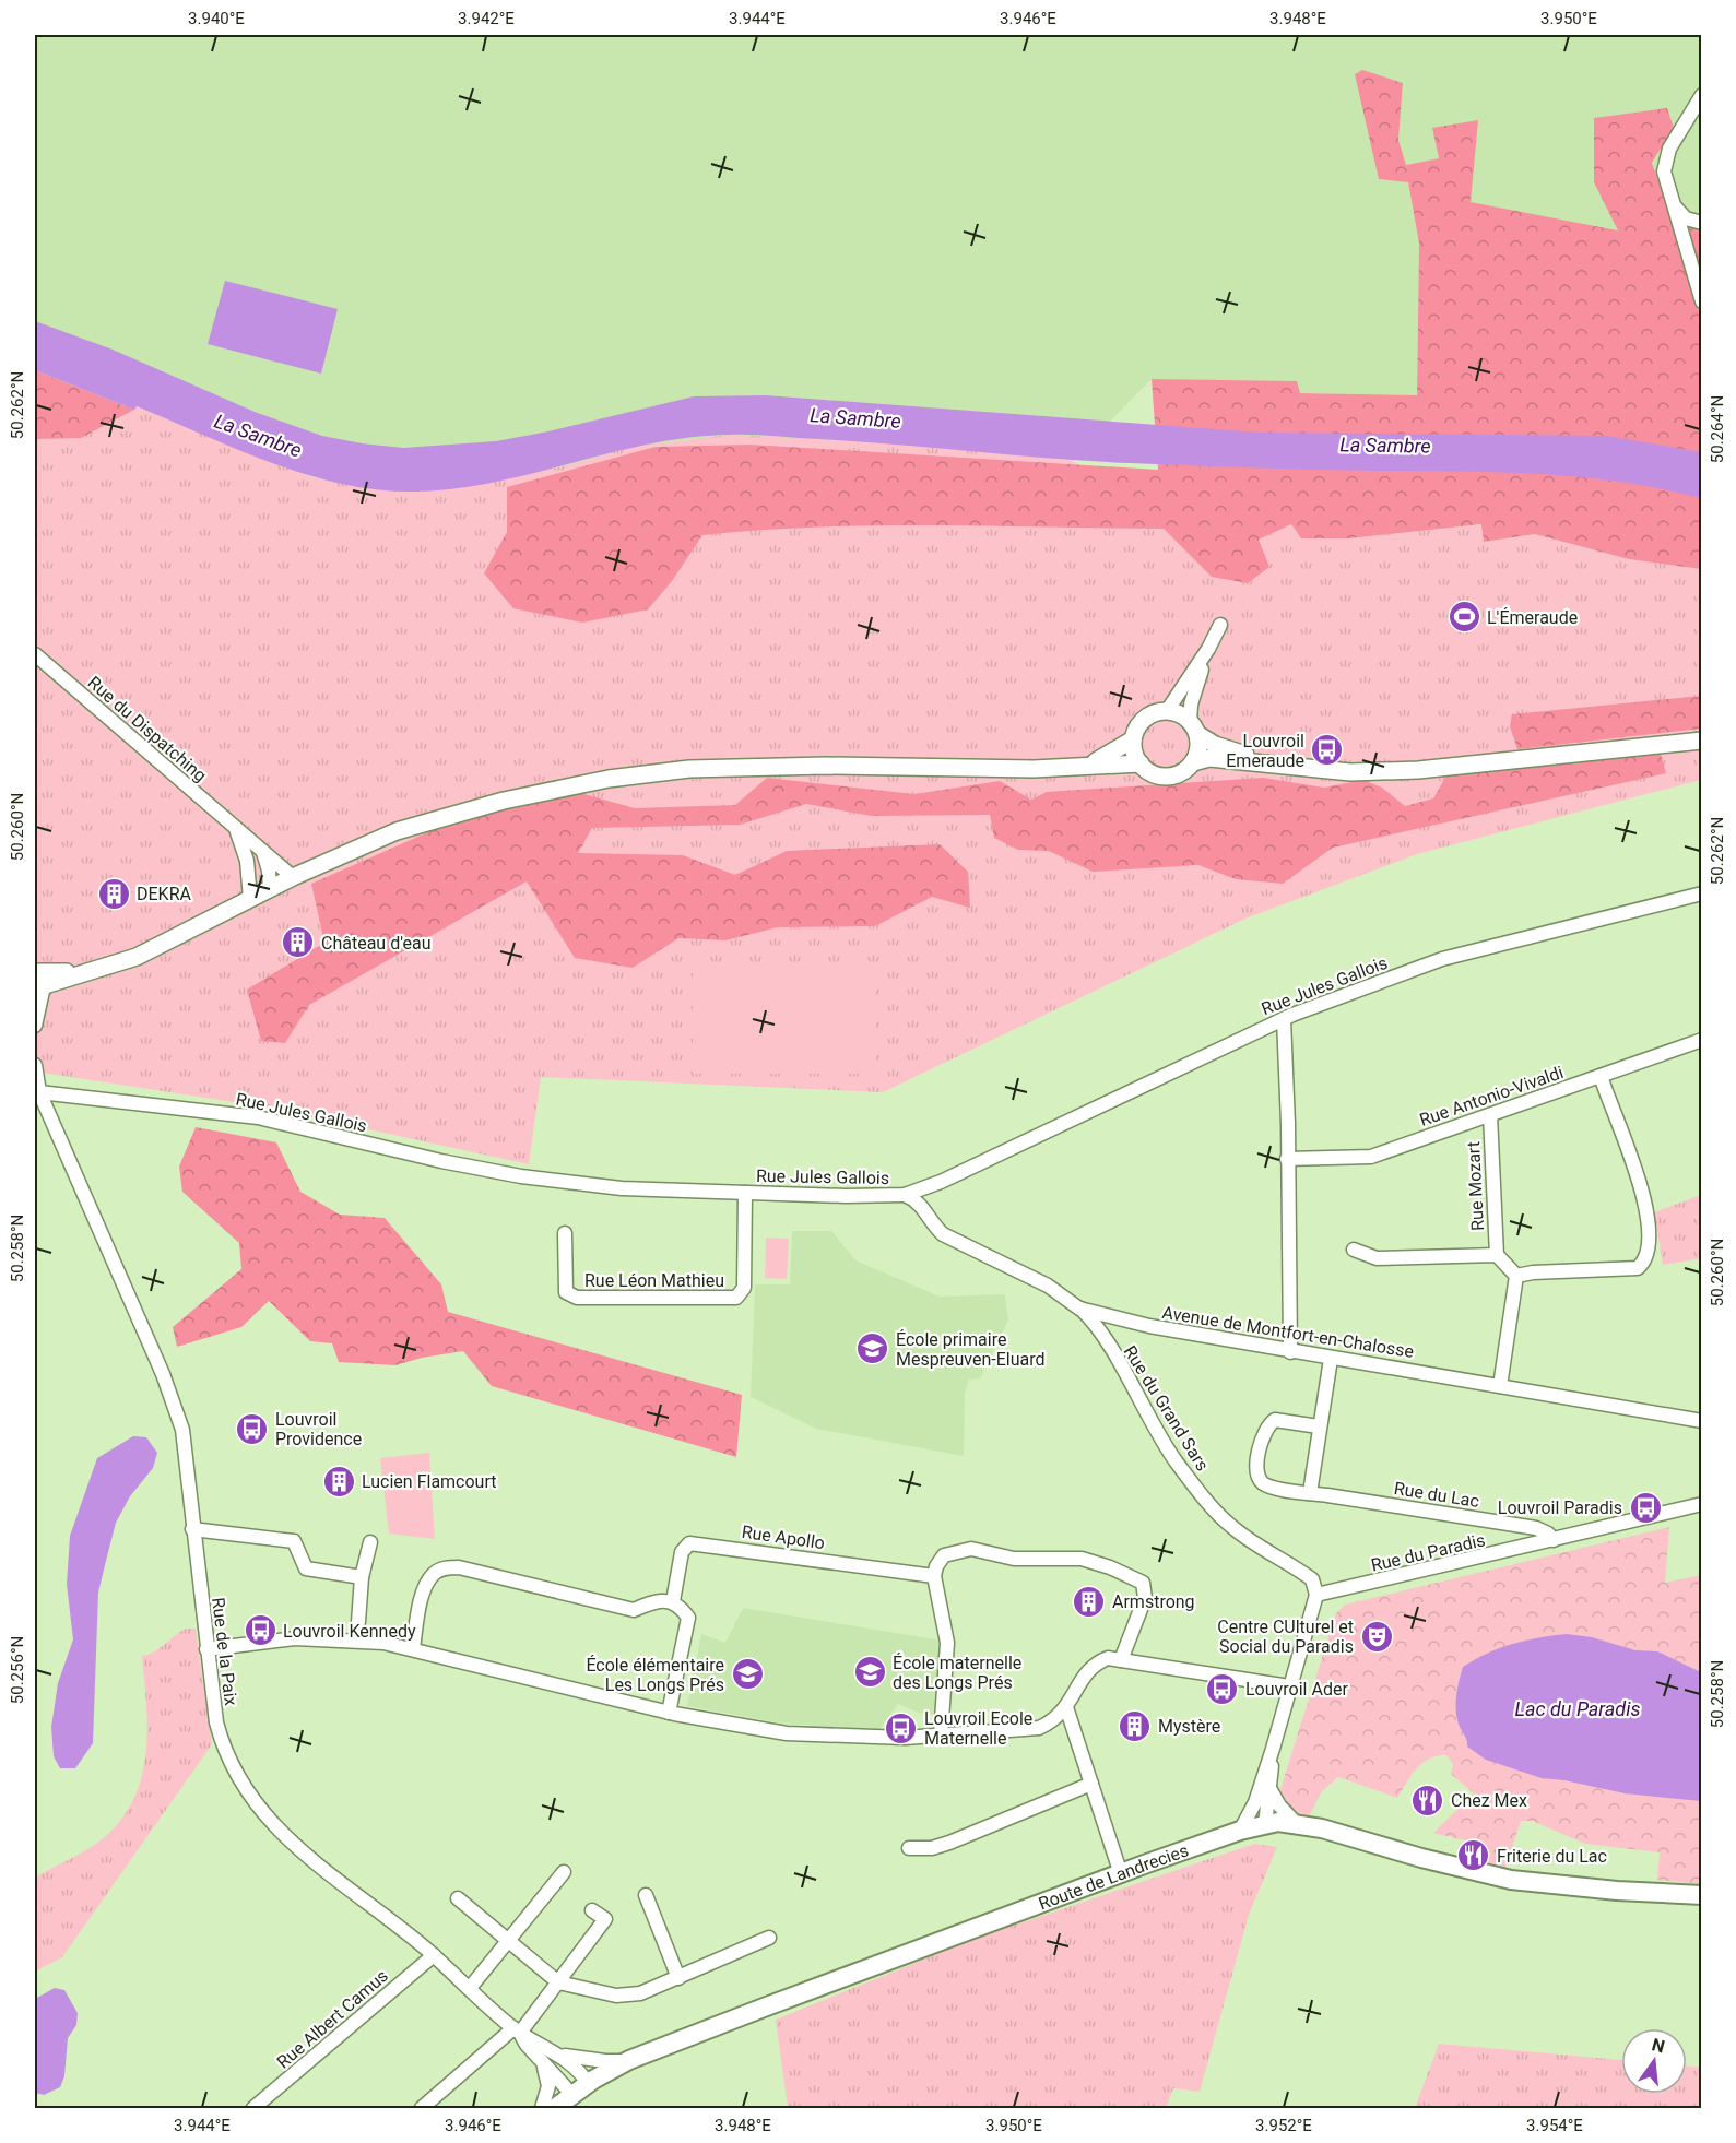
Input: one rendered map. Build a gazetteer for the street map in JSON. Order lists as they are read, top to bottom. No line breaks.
{"streets":{"main road":["Route de Landrecies"],"street":["Rue du Dispatching","Rue Jules Gallois","Rue Antonio-Vivaldi","Rue Mozart","Rue Léon Mathieu","Avenue de Montfort-en-Chalosse","Rue du Grand Sars","Rue du Lac","Rue Apollo","Rue du Paradis","Rue de la Paix","Rue Albert Camus"]},"crossings":[["Rue Jules Gallois","Rue Léon Mathieu"],["Rue Jules Gallois","Avenue de Montfort-en-Chalosse"],["Rue Jules Gallois","Rue de la Paix"],["Rue Antonio-Vivaldi","Rue Mozart"],["Avenue de Montfort-en-Chalosse","Rue du Grand Sars"],["Rue du Grand Sars","Rue du Paradis"],["Rue du Lac","Rue du Paradis"],["Rue de la Paix","Route de Landrecies"],["Rue de la Paix","Rue Albert Camus"]],"water":["La Sambre","Lac du Paradis"],"places":{"sports":["L'Émeraude"],"bus stop":["Louvroil Emeraude","Louvroil Providence","Louvroil Paradis","Louvroil Kennedy","Louvroil Ader","Louvroil Ecole Maternelle"],"building":["DEKRA","Château d'eau","Lucien Flamcourt","Armstrong","Mystère"],"school or university":["École primaire Mespreuven-Eluard","École maternelle des Longs Prés","École élémentaire Les Longs Prés"],"theatre":["Centre CUlturel et Social du Paradis"],"restaurant":["Chez Mex","Friterie du Lac"]},"north":"top","coordinates":["3.940°E","3.942°E","3.944°E","3.946°E","3.948°E","3.950°E","50.262°N","50.264°N","50.260°N","50.258°N","50.256°N","3.952°E","3.954°E"]}
